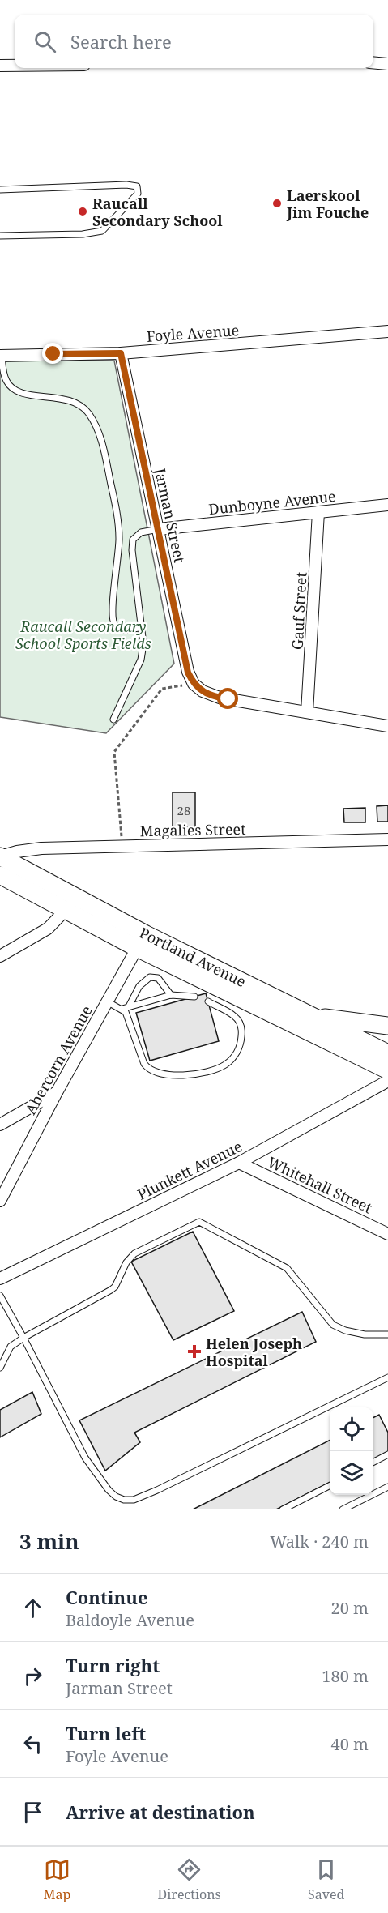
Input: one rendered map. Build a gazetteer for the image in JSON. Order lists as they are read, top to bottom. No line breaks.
{"streets":{"main road":["Portland Avenue"],"street":["Foyle Avenue","Dunboyne Avenue","Jarman Street","Gauf Street","Magalies Street","Abercorn Avenue","Plunkett Avenue","Whitehall Street"]},"crossings":[["Foyle Avenue","Jarman Street"],["Dunboyne Avenue","Jarman Street"],["Dunboyne Avenue","Gauf Street"],["Magalies Street","Portland Avenue"],["Portland Avenue","Abercorn Avenue"],["Plunkett Avenue","Whitehall Street"]],"parks":["Raucall Secondary School Sports Fields"],"places":{"other":["Laerskool Jim Fouche","Raucall Secondary School"],"health":["Helen Joseph Hospital"]},"house_numbers":["28"],"page":{"search":"Search here","heading":["3 min","Walk · 240 m"],"list":[["Continue","Baldoyle Avenue","20 m"],["Turn right","Jarman Street","180 m"],["Turn left","Foyle Avenue","40 m"],"Arrive at destination"],"nav":["Map","Directions","Saved"]}}
